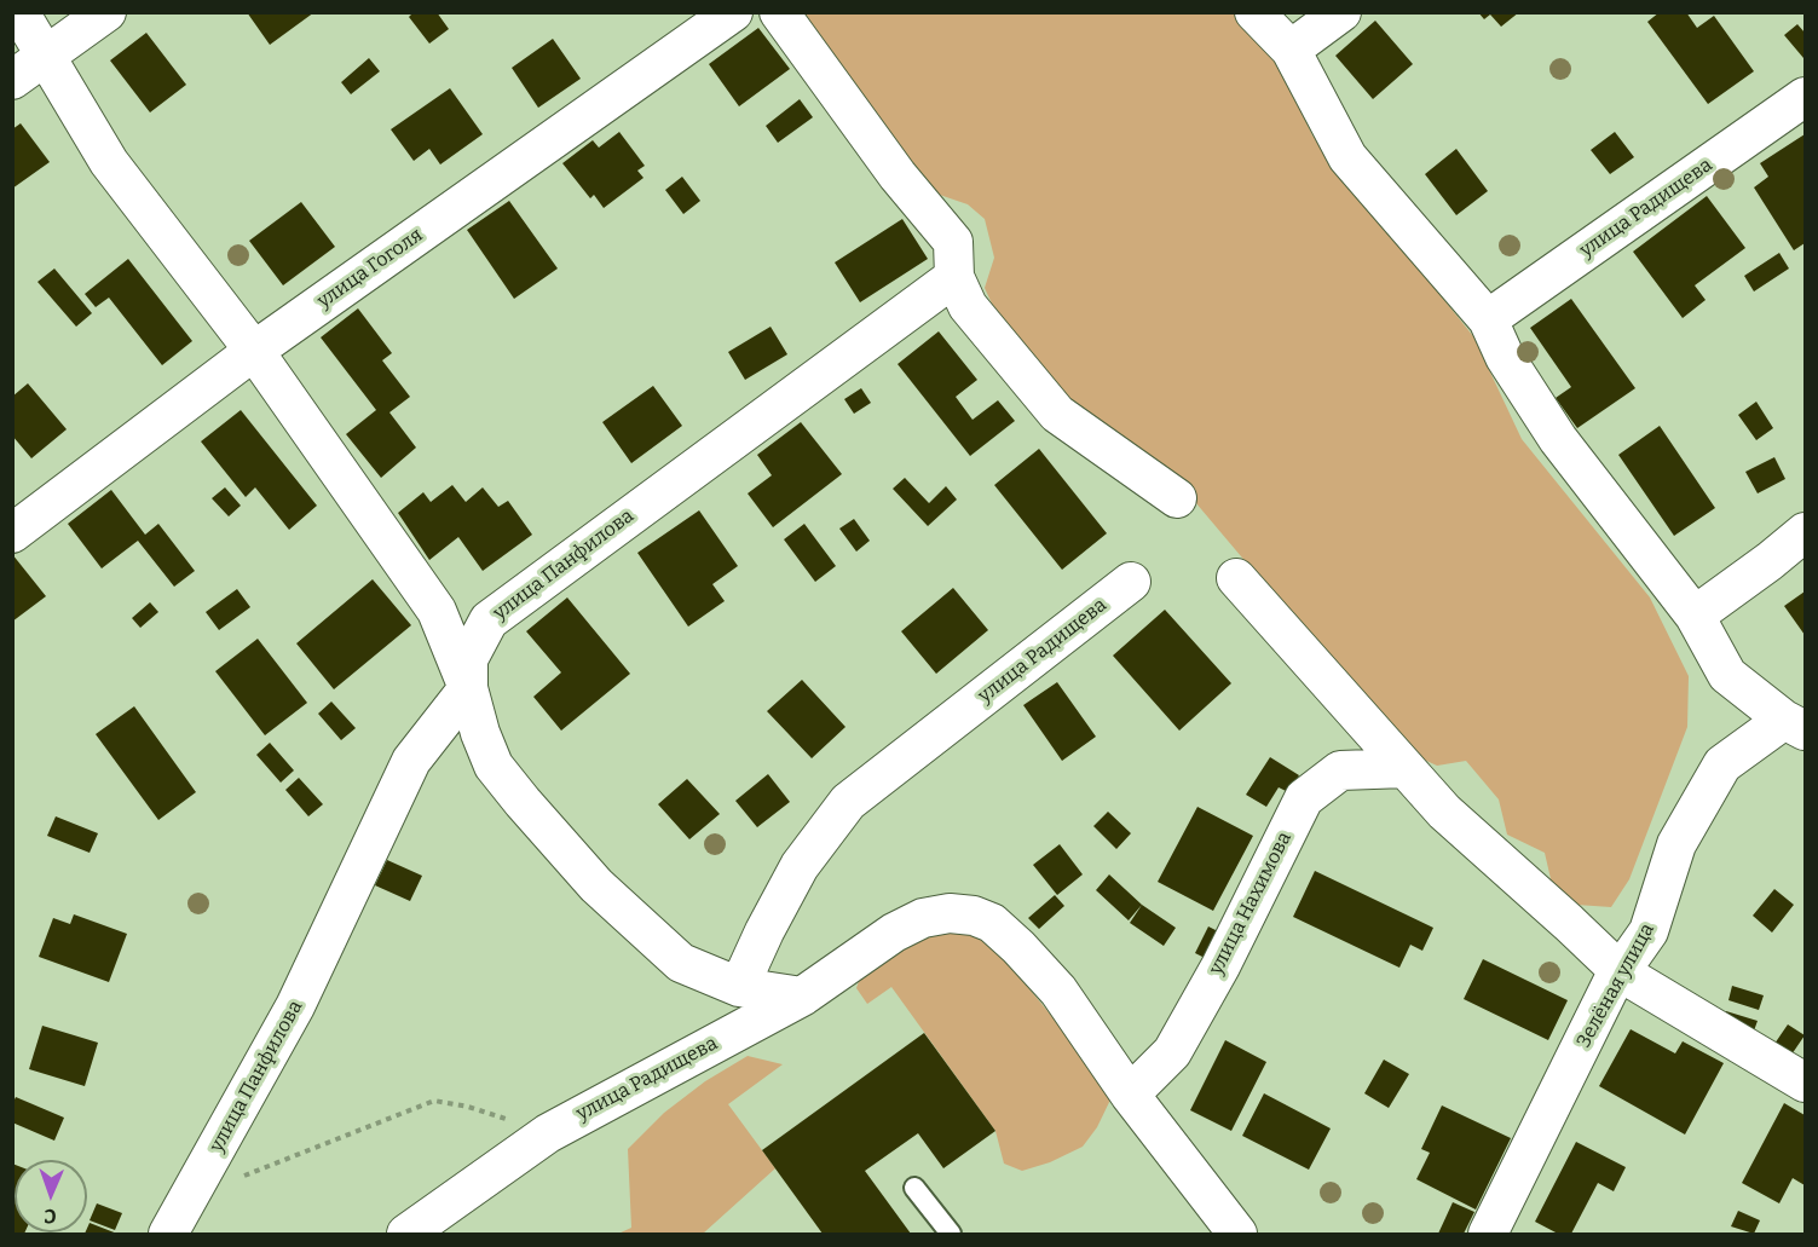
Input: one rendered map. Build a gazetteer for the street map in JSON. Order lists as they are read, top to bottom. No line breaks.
{"streets":{"street":["улица Радищева","улица Гоголя","улица Панфилова","улица Нахимова","Зелёная улица"]},"crossings":[["улица Радищева","улица Нахимова"]],"north":"bottom"}
